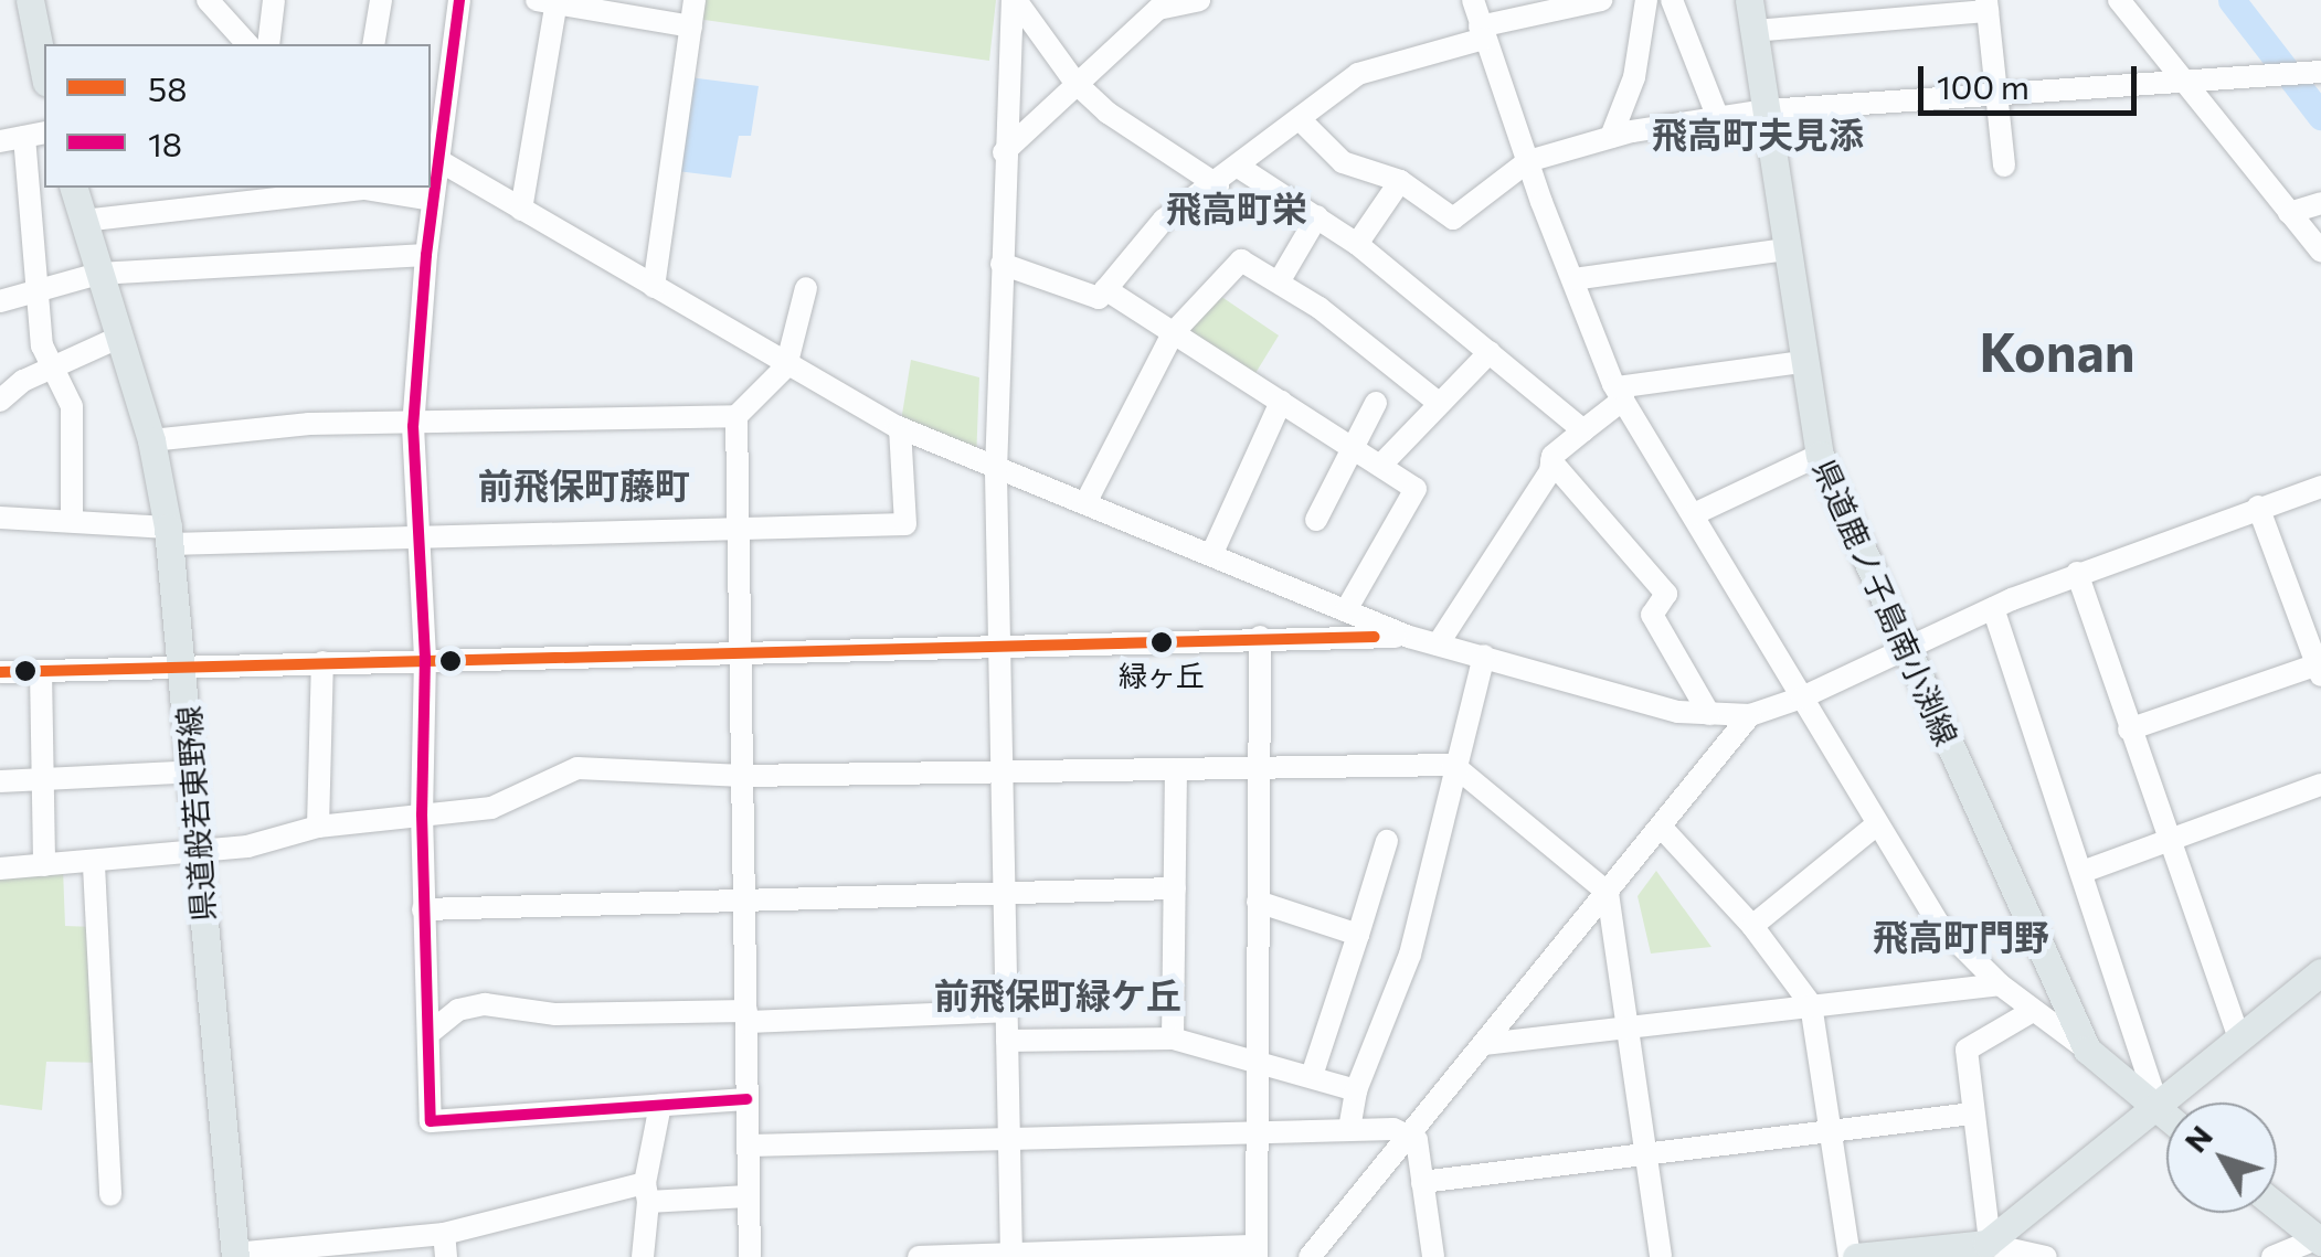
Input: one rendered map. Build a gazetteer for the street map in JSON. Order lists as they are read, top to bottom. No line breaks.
{"streets":{"main road":["県道鹿ノ子島南小渕線","県道般若東野線"]},"districts":["飛高町夫見添","飛高町栄","Konan","前飛保町藤町","飛高町門野","前飛保町緑ケ丘"],"places":["緑ヶ丘"],"lines":["transit line 18","transit line 58"],"legend":["58","18"],"scale_bar":"100 m","north":"top left"}
